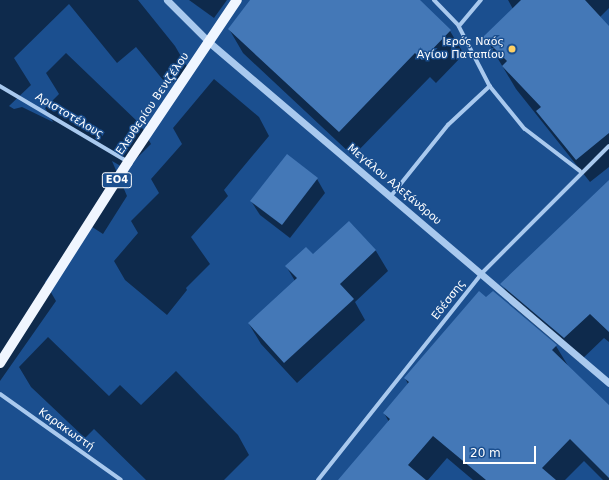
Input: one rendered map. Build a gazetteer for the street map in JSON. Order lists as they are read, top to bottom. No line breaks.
{"streets":{"main road":["Ελευθερίου Βενιζέλου","ΕΟ4"],"street":["Αριστοτέλους","Μεγάλου Αλεξάνδρου","Εδέσσης","Καρακωστή"]},"crossings":[["Ελευθερίου Βενιζέλου","Αριστοτέλους"],["Ελευθερίου Βενιζέλου","Μεγάλου Αλεξάνδρου"],["Μεγάλου Αλεξάνδρου","Εδέσσης"]],"places":["Ιερός Ναός Αγίου Παταπίου"],"scale_bar":"20 m"}
